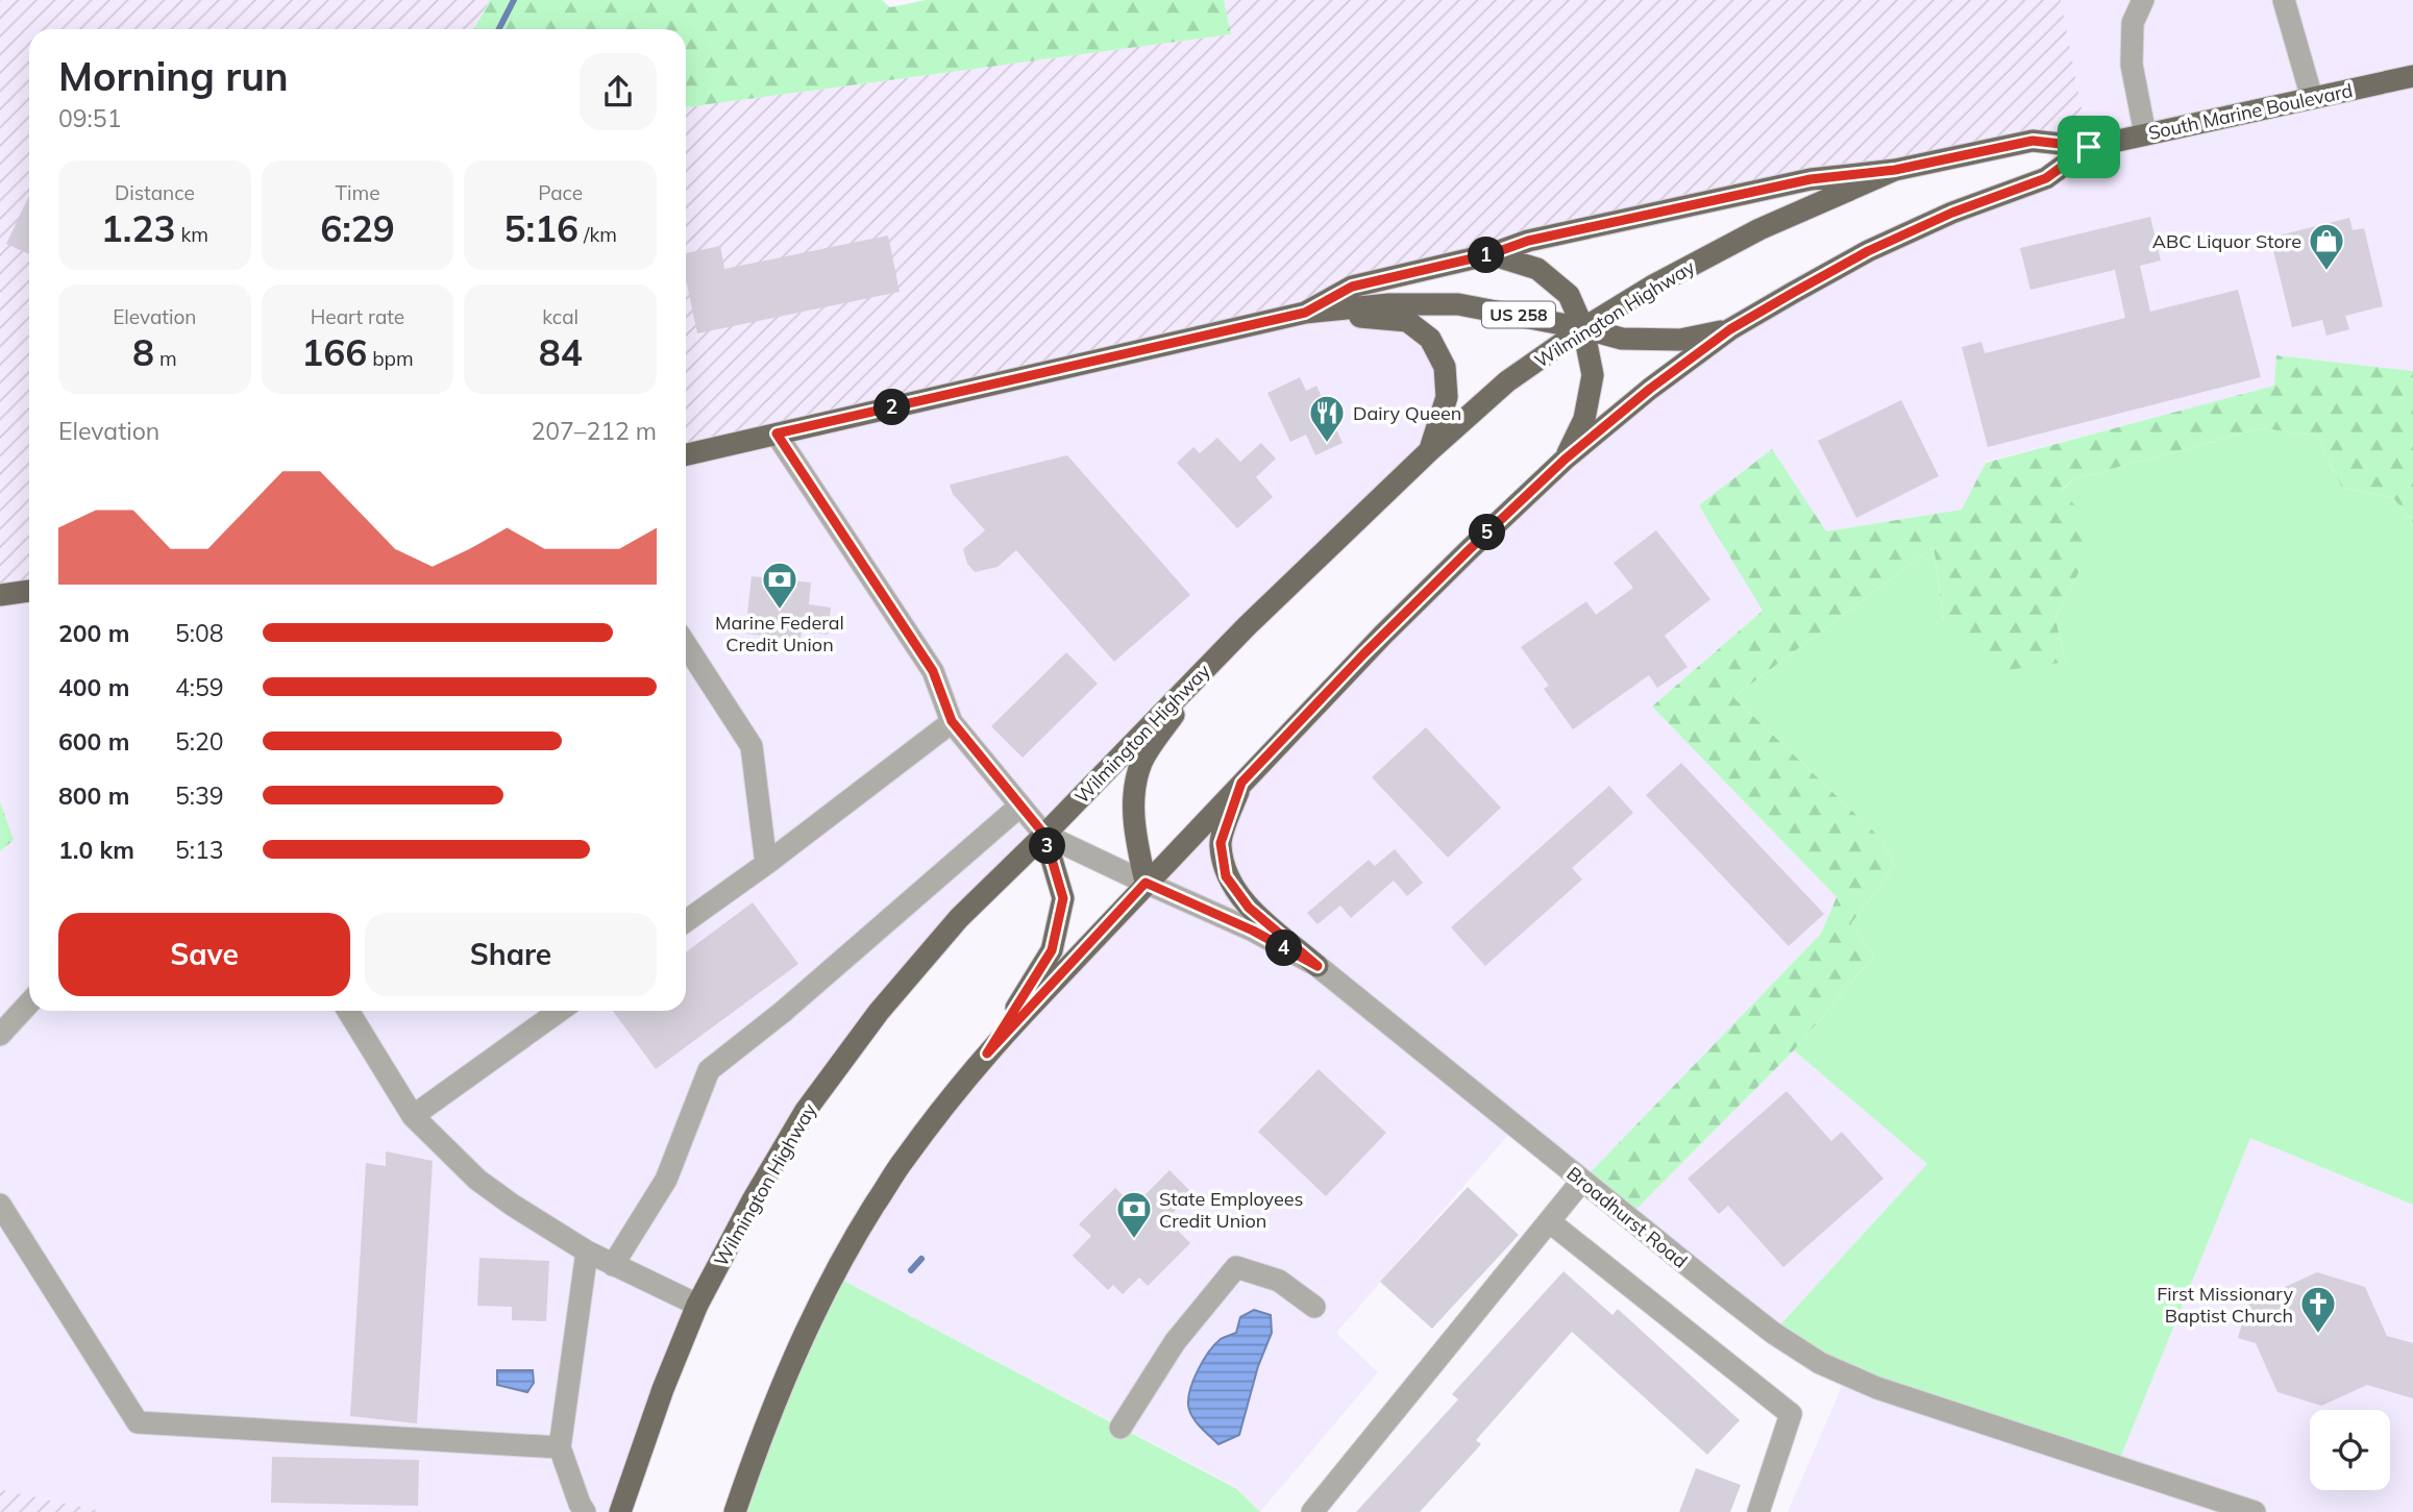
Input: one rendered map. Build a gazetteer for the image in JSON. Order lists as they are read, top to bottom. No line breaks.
{"streets":{"main road":["South Marine Boulevard","Wilmington Highway","US 258"],"street":["Broadhurst Road"]},"crossings":[["South Marine Boulevard","Wilmington Highway"],["South Marine Boulevard","US 258"],["Wilmington Highway","US 258"],["Wilmington Highway","Broadhurst Road"]],"places":{"shop":["ABC Liquor Store"],"restaurant":["Dairy Queen"],"bank":["Marine Federal Credit Union","State Employees Credit Union"],"church":["First Missionary Baptist Church"]},"page":{"heading":["Morning run","09:51"],"stats":[["Distance","1.23 km"],["Time","6:29"],["Pace","5:16 /km"],["Elevation","8 m"],["Heart rate","166 bpm"],["kcal","84"]],"pins":["1","2","5","3","4"],"chart":["Elevation","207–212 m"],"list":[{"name":"200 m","note":"5:08"},{"name":"400 m","note":"4:59"},{"name":"600 m","note":"5:20"},{"name":"800 m","note":"5:39"},{"name":"1.0 km","note":"5:13"}],"buttons":["Save","Share"]}}
